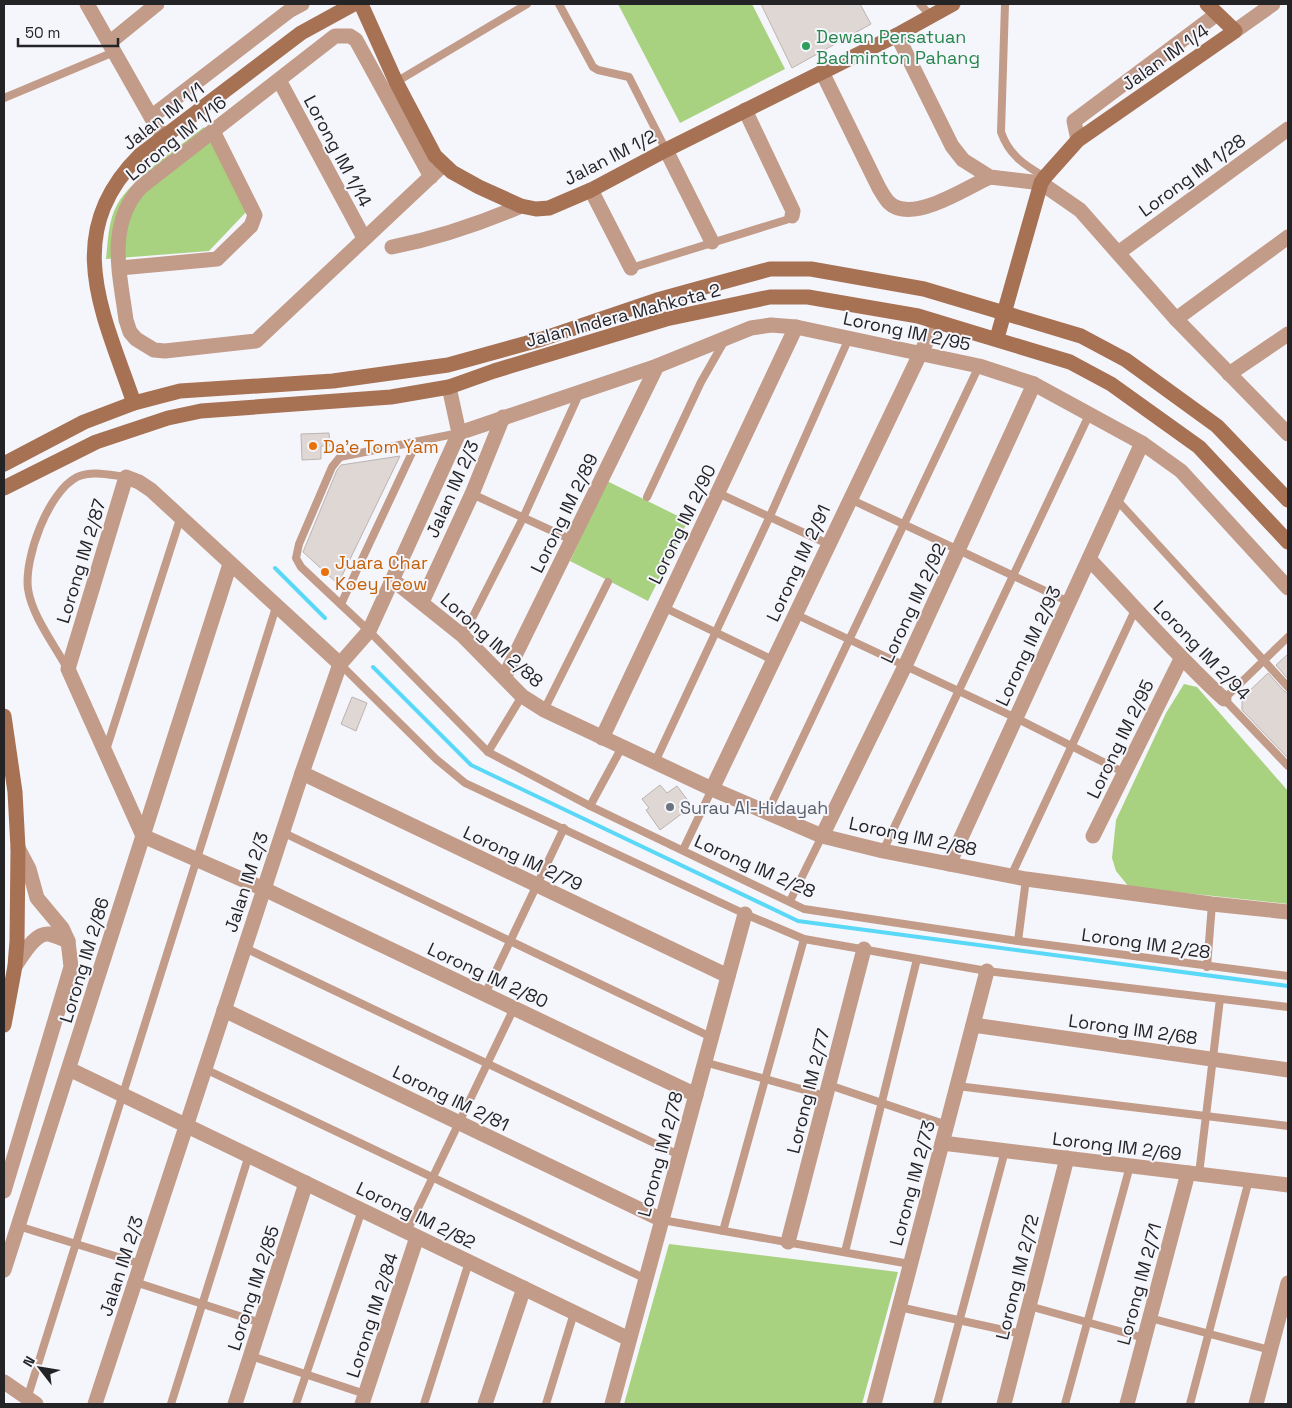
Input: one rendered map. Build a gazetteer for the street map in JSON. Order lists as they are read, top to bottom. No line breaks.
{"streets":{"street":["Jalan IM 1/4","Jalan IM 1/1","Lorong IM 1/16","Lorong IM 1/14","Jalan IM 1/2","Lorong IM 1/28","Jalan Indera Mahkota 2","Lorong IM 2/95","Jalan IM 2/3","Lorong IM 2/89","Lorong IM 2/90","Lorong IM 2/87","Lorong IM 2/91","Lorong IM 2/92","Lorong IM 2/88","Lorong IM 2/93","Lorong IM 2/94","Lorong IM 2/79","Lorong IM 2/86","Lorong IM 2/80","Lorong IM 2/68","Lorong IM 2/77","Lorong IM 2/81","Lorong IM 2/69","Lorong IM 2/78","Lorong IM 2/73","Lorong IM 2/82","Lorong IM 2/72","Lorong IM 2/71","Lorong IM 2/85","Lorong IM 2/84"],"lane":["Lorong IM 2/28"]},"crossings":[["Jalan IM 1/4","Jalan Indera Mahkota 2"],["Jalan IM 1/1","Jalan Indera Mahkota 2"],["Lorong IM 1/16","Lorong IM 1/14"],["Lorong IM 1/16","Jalan IM 1/2"],["Jalan Indera Mahkota 2","Jalan IM 2/3"],["Jalan Indera Mahkota 2","Lorong IM 2/91"],["Lorong IM 2/95","Jalan IM 2/3"],["Lorong IM 2/95","Lorong IM 2/89"],["Lorong IM 2/95","Lorong IM 2/90"],["Lorong IM 2/95","Lorong IM 2/91"],["Lorong IM 2/95","Lorong IM 2/92"],["Lorong IM 2/95","Lorong IM 2/93"],["Lorong IM 2/95","Lorong IM 2/94"],["Jalan IM 2/3","Lorong IM 2/88"],["Jalan IM 2/3","Lorong IM 2/79"],["Jalan IM 2/3","Lorong IM 2/28"],["Jalan IM 2/3","Lorong IM 2/80"],["Jalan IM 2/3","Lorong IM 2/81"],["Jalan IM 2/3","Lorong IM 2/82"],["Lorong IM 2/89","Lorong IM 2/88"],["Lorong IM 2/90","Lorong IM 2/88"],["Lorong IM 2/91","Lorong IM 2/88"],["Lorong IM 2/92","Lorong IM 2/88"],["Lorong IM 2/88","Lorong IM 2/93"],["Lorong IM 2/93","Lorong IM 2/94"],["Lorong IM 2/79","Lorong IM 2/78"],["Lorong IM 2/86","Lorong IM 2/80"],["Lorong IM 2/86","Lorong IM 2/82"],["Lorong IM 2/80","Lorong IM 2/78"],["Lorong IM 2/68","Lorong IM 2/73"],["Lorong IM 2/81","Lorong IM 2/78"],["Lorong IM 2/69","Lorong IM 2/73"],["Lorong IM 2/69","Lorong IM 2/72"],["Lorong IM 2/69","Lorong IM 2/71"],["Lorong IM 2/78","Lorong IM 2/82"],["Lorong IM 2/82","Lorong IM 2/85"],["Lorong IM 2/82","Lorong IM 2/84"]],"places":["Dewan Persatuan Badminton Pahang","Da'e Tom Yam","Juara Char Koey Teow","Surau Al-Hidayah"],"scale_bar":"50 m","north":"top left"}
